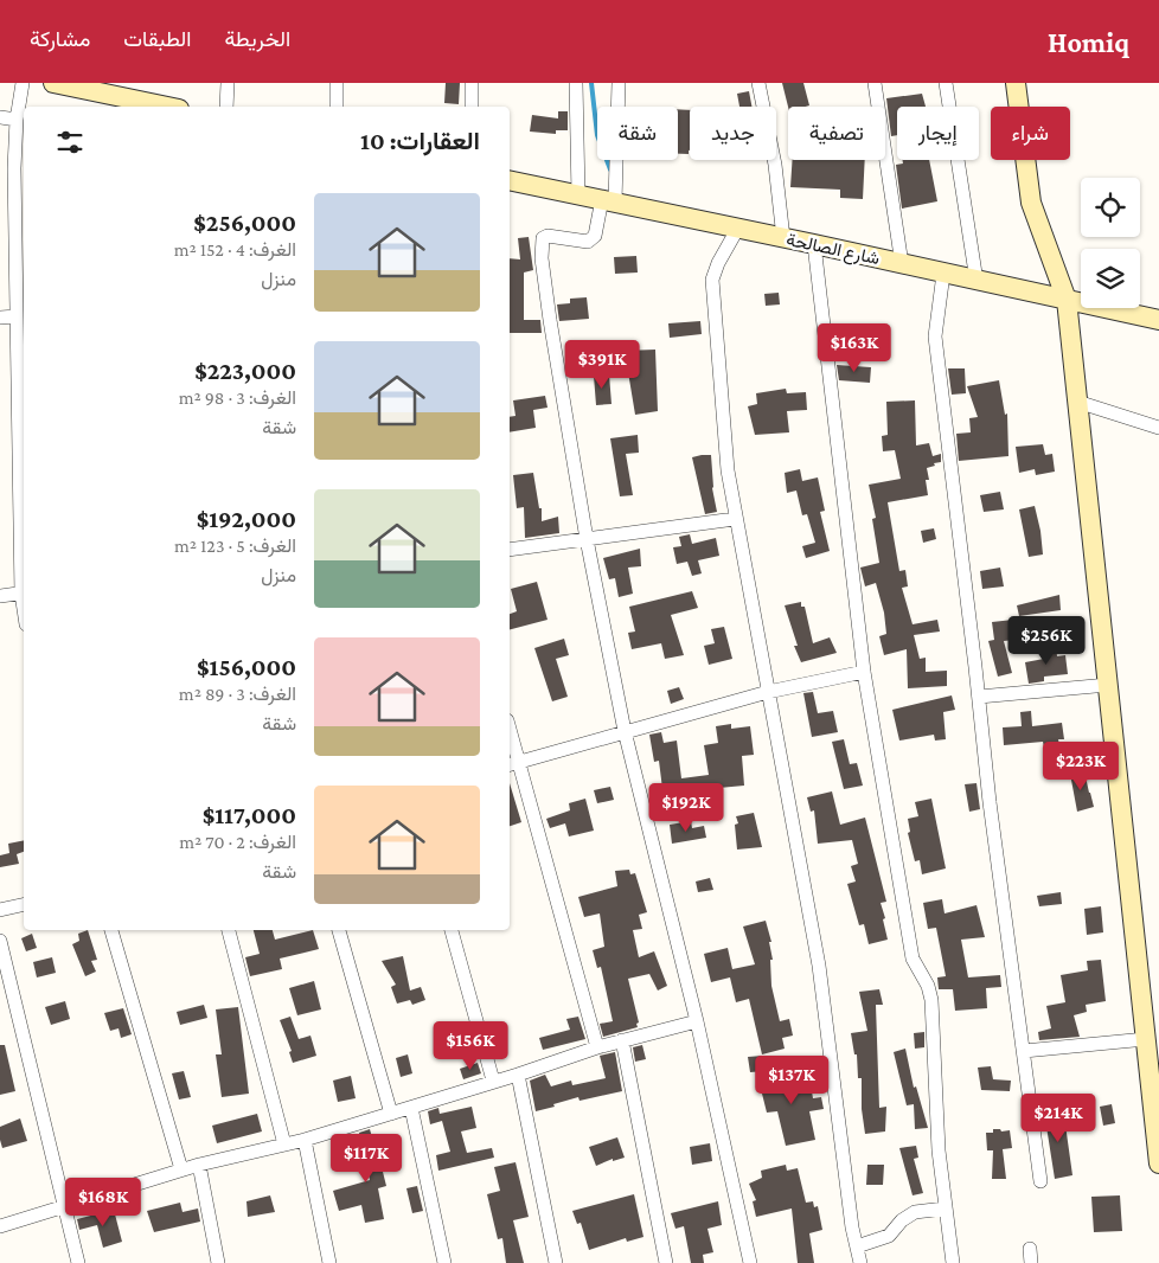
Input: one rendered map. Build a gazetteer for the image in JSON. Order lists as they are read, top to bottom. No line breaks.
{"streets":{"street":["شارع الصالحة"]},"page":{"header":"Homiq","nav":["الخريطة","الطبقات","مشاركة"],"chip":["شراء","إيجار","تصفية","جديد","شقة"],"heading":"العقارات: 10","list":[{"name":"$256,000","note":"الغرف: 4 · 152 m² · منزل"},{"name":"$223,000","note":"الغرف: 3 · 98 m² · شقة"},{"name":"$192,000","note":"الغرف: 5 · 123 m² · منزل"},{"name":"$156,000","note":"الغرف: 3 · 89 m² · شقة"},{"name":"$117,000","note":"الغرف: 2 · 70 m² · شقة"}],"price":["$163K","$391K","$256K","$223K","$192K","$156K","$137K","$214K","$117K","$168K"]}}
